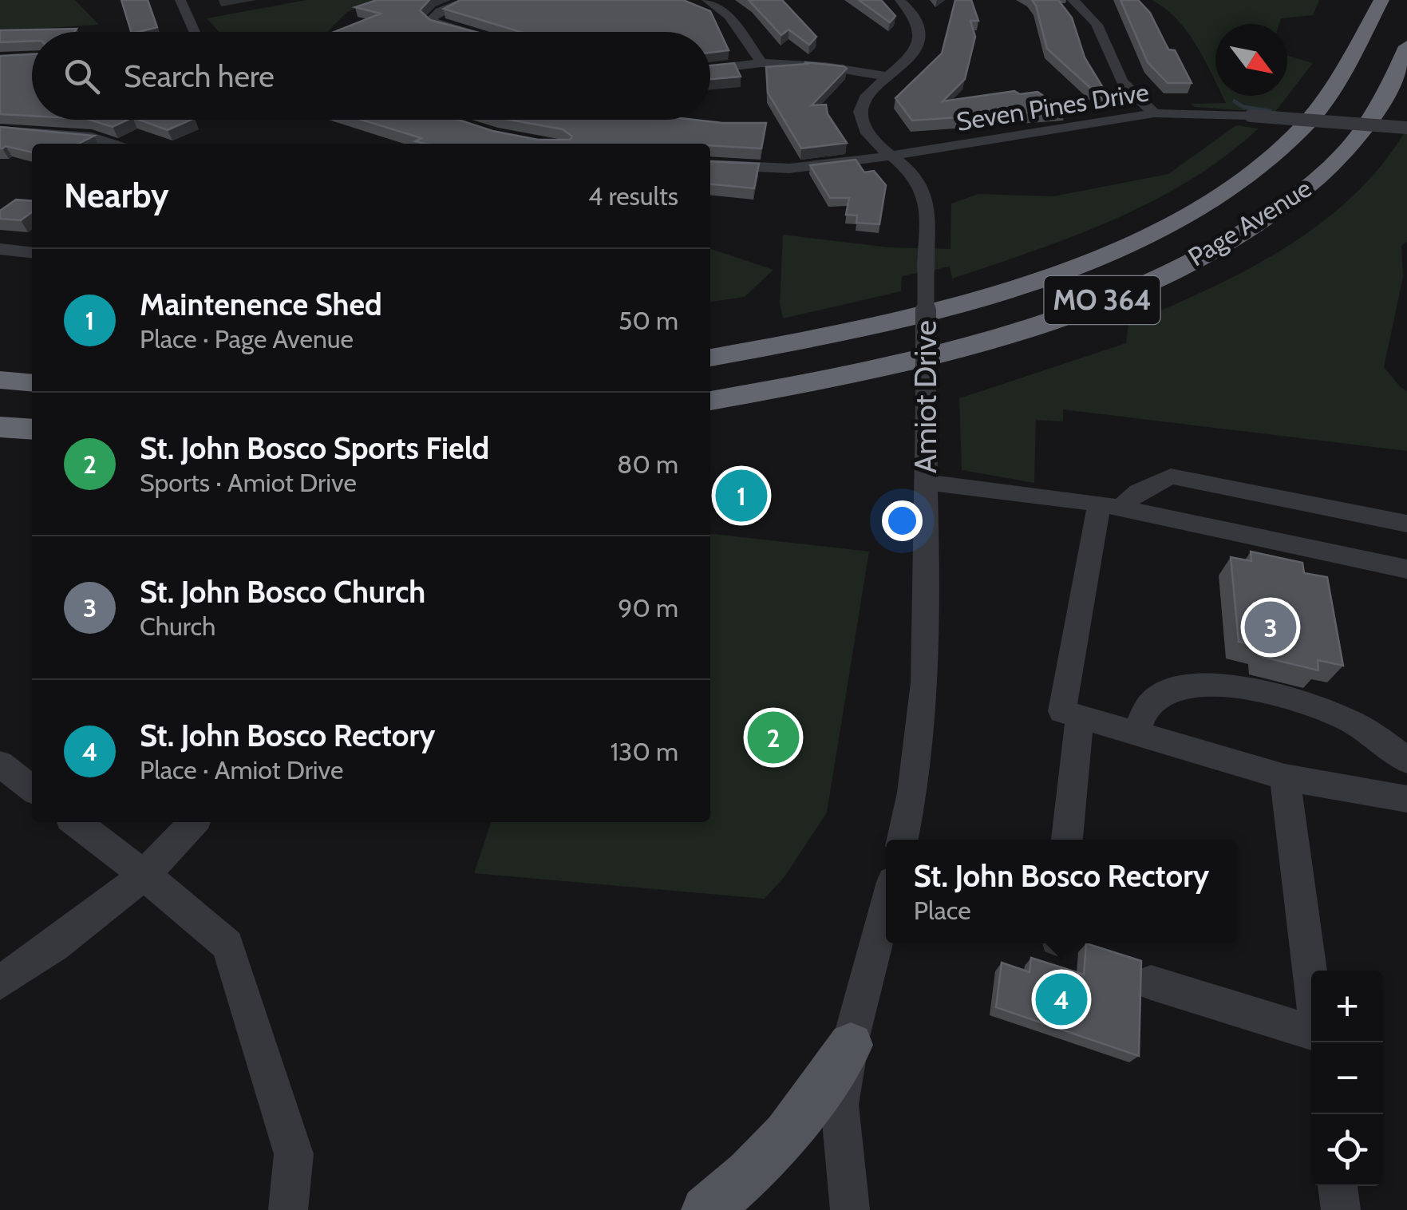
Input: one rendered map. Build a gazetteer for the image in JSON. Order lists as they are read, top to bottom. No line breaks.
{"streets":{"highway":["Page Avenue","MO 364"],"street":["Seven Pines Drive","Amiot Drive"]},"crossings":[["Seven Pines Drive","Amiot Drive"]],"north":"bottom right","page":{"search":"Search here","heading":["Nearby","4 results"],"list":[{"mark":"1","name":"Maintenence Shed","note":"Place · Page Avenue","value":"50 m"},{"mark":"2","name":"St. John Bosco Sports Field","note":"Sports · Amiot Drive","value":"80 m"},{"mark":"3","name":"St. John Bosco Church","note":"Church","value":"90 m"},{"mark":"4","name":"St. John Bosco Rectory","note":"Place · Amiot Drive","value":"130 m"}],"pins":["1","3","2","4"],"popup":["St. John Bosco Rectory","Place"],"map_buttons":["+","−"]}}
